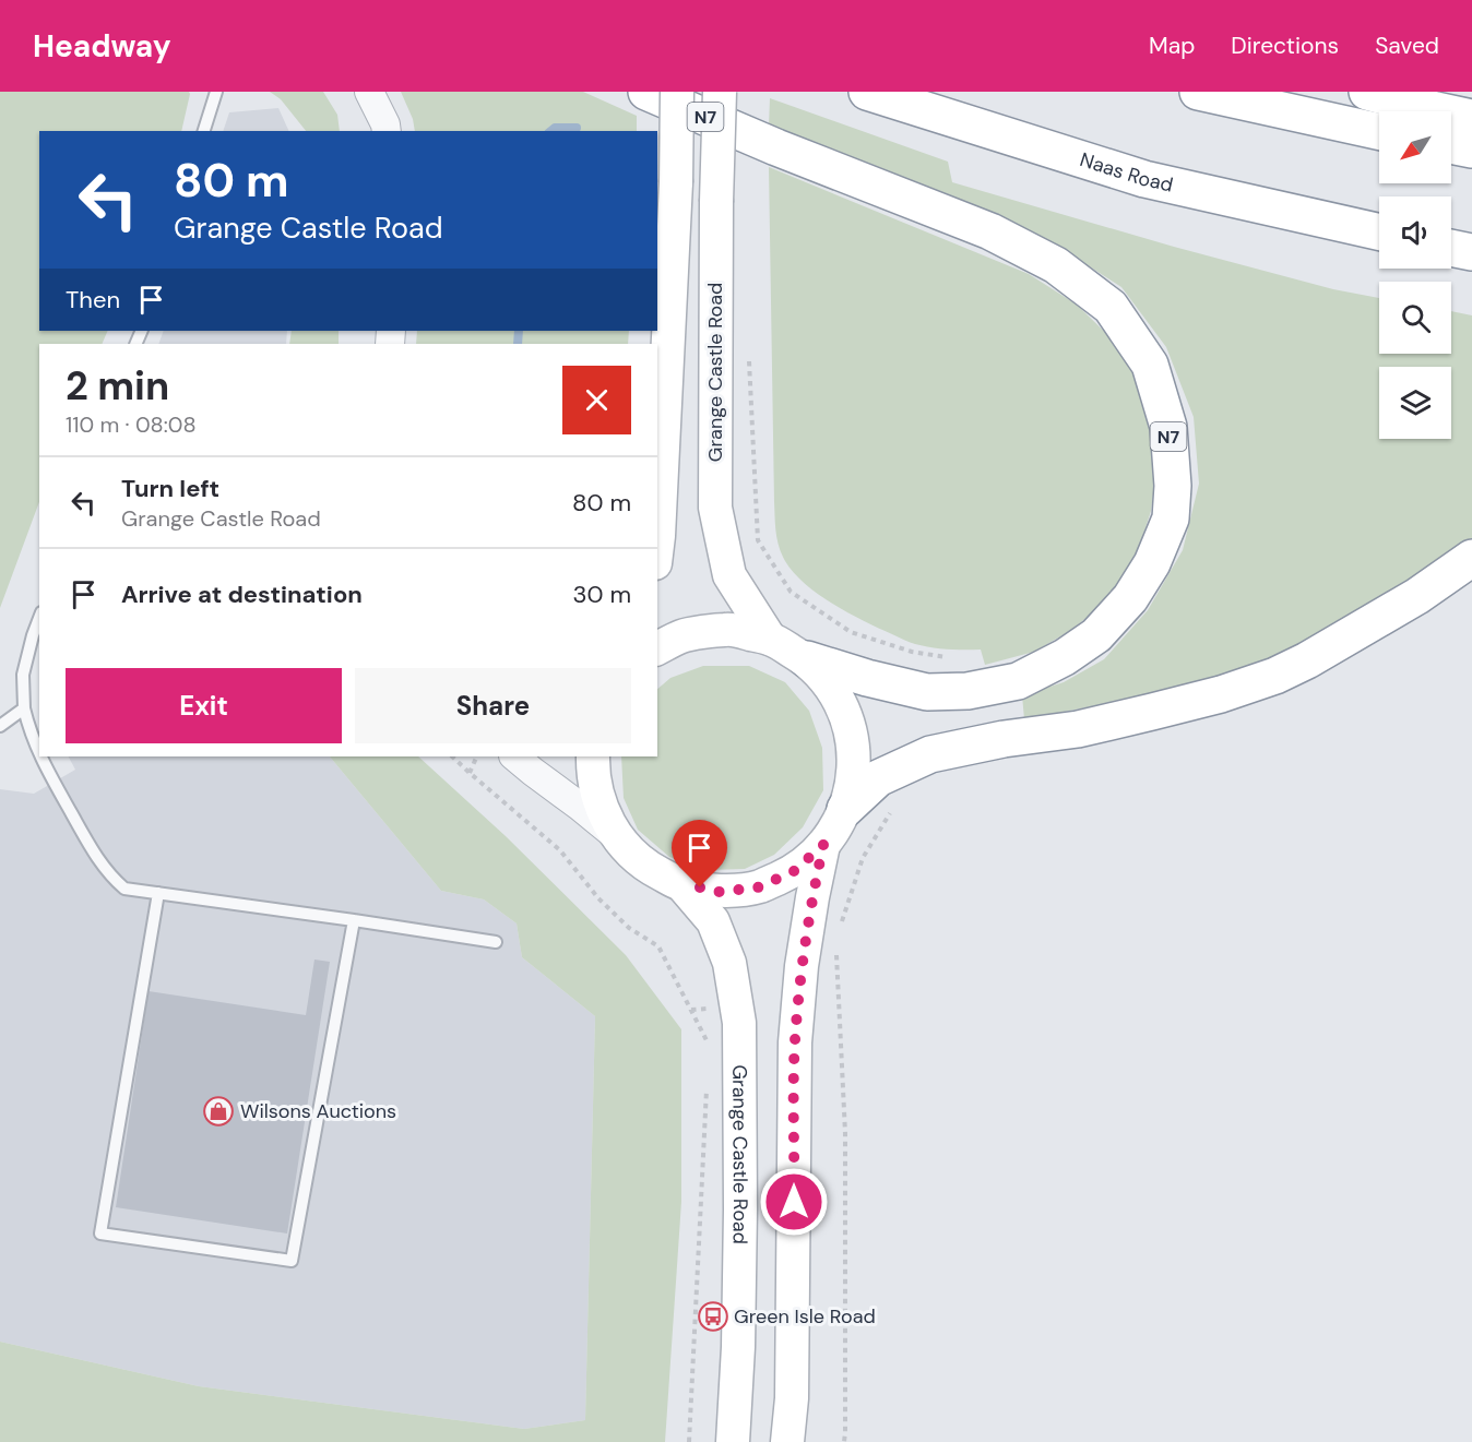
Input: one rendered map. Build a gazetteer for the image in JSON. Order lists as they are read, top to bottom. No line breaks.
{"streets":{"highway":["N7","Naas Road"],"main road":["Grange Castle Road"]},"crossings":[["N7","Grange Castle Road"]],"places":{"shop":["Wilsons Auctions"],"bus stop":["Green Isle Road"]},"north":"bottom left","page":{"header":"Headway","nav":["Map","Directions","Saved"],"turn":["80 m","Grange Castle Road"],"then":"Then","heading":["2 min","110 m · 08:08"],"list":[{"name":"Turn left","note":"Grange Castle Road","value":"80 m"},{"name":"Arrive at destination","value":"30 m"}],"buttons":["Exit","Share"]}}
